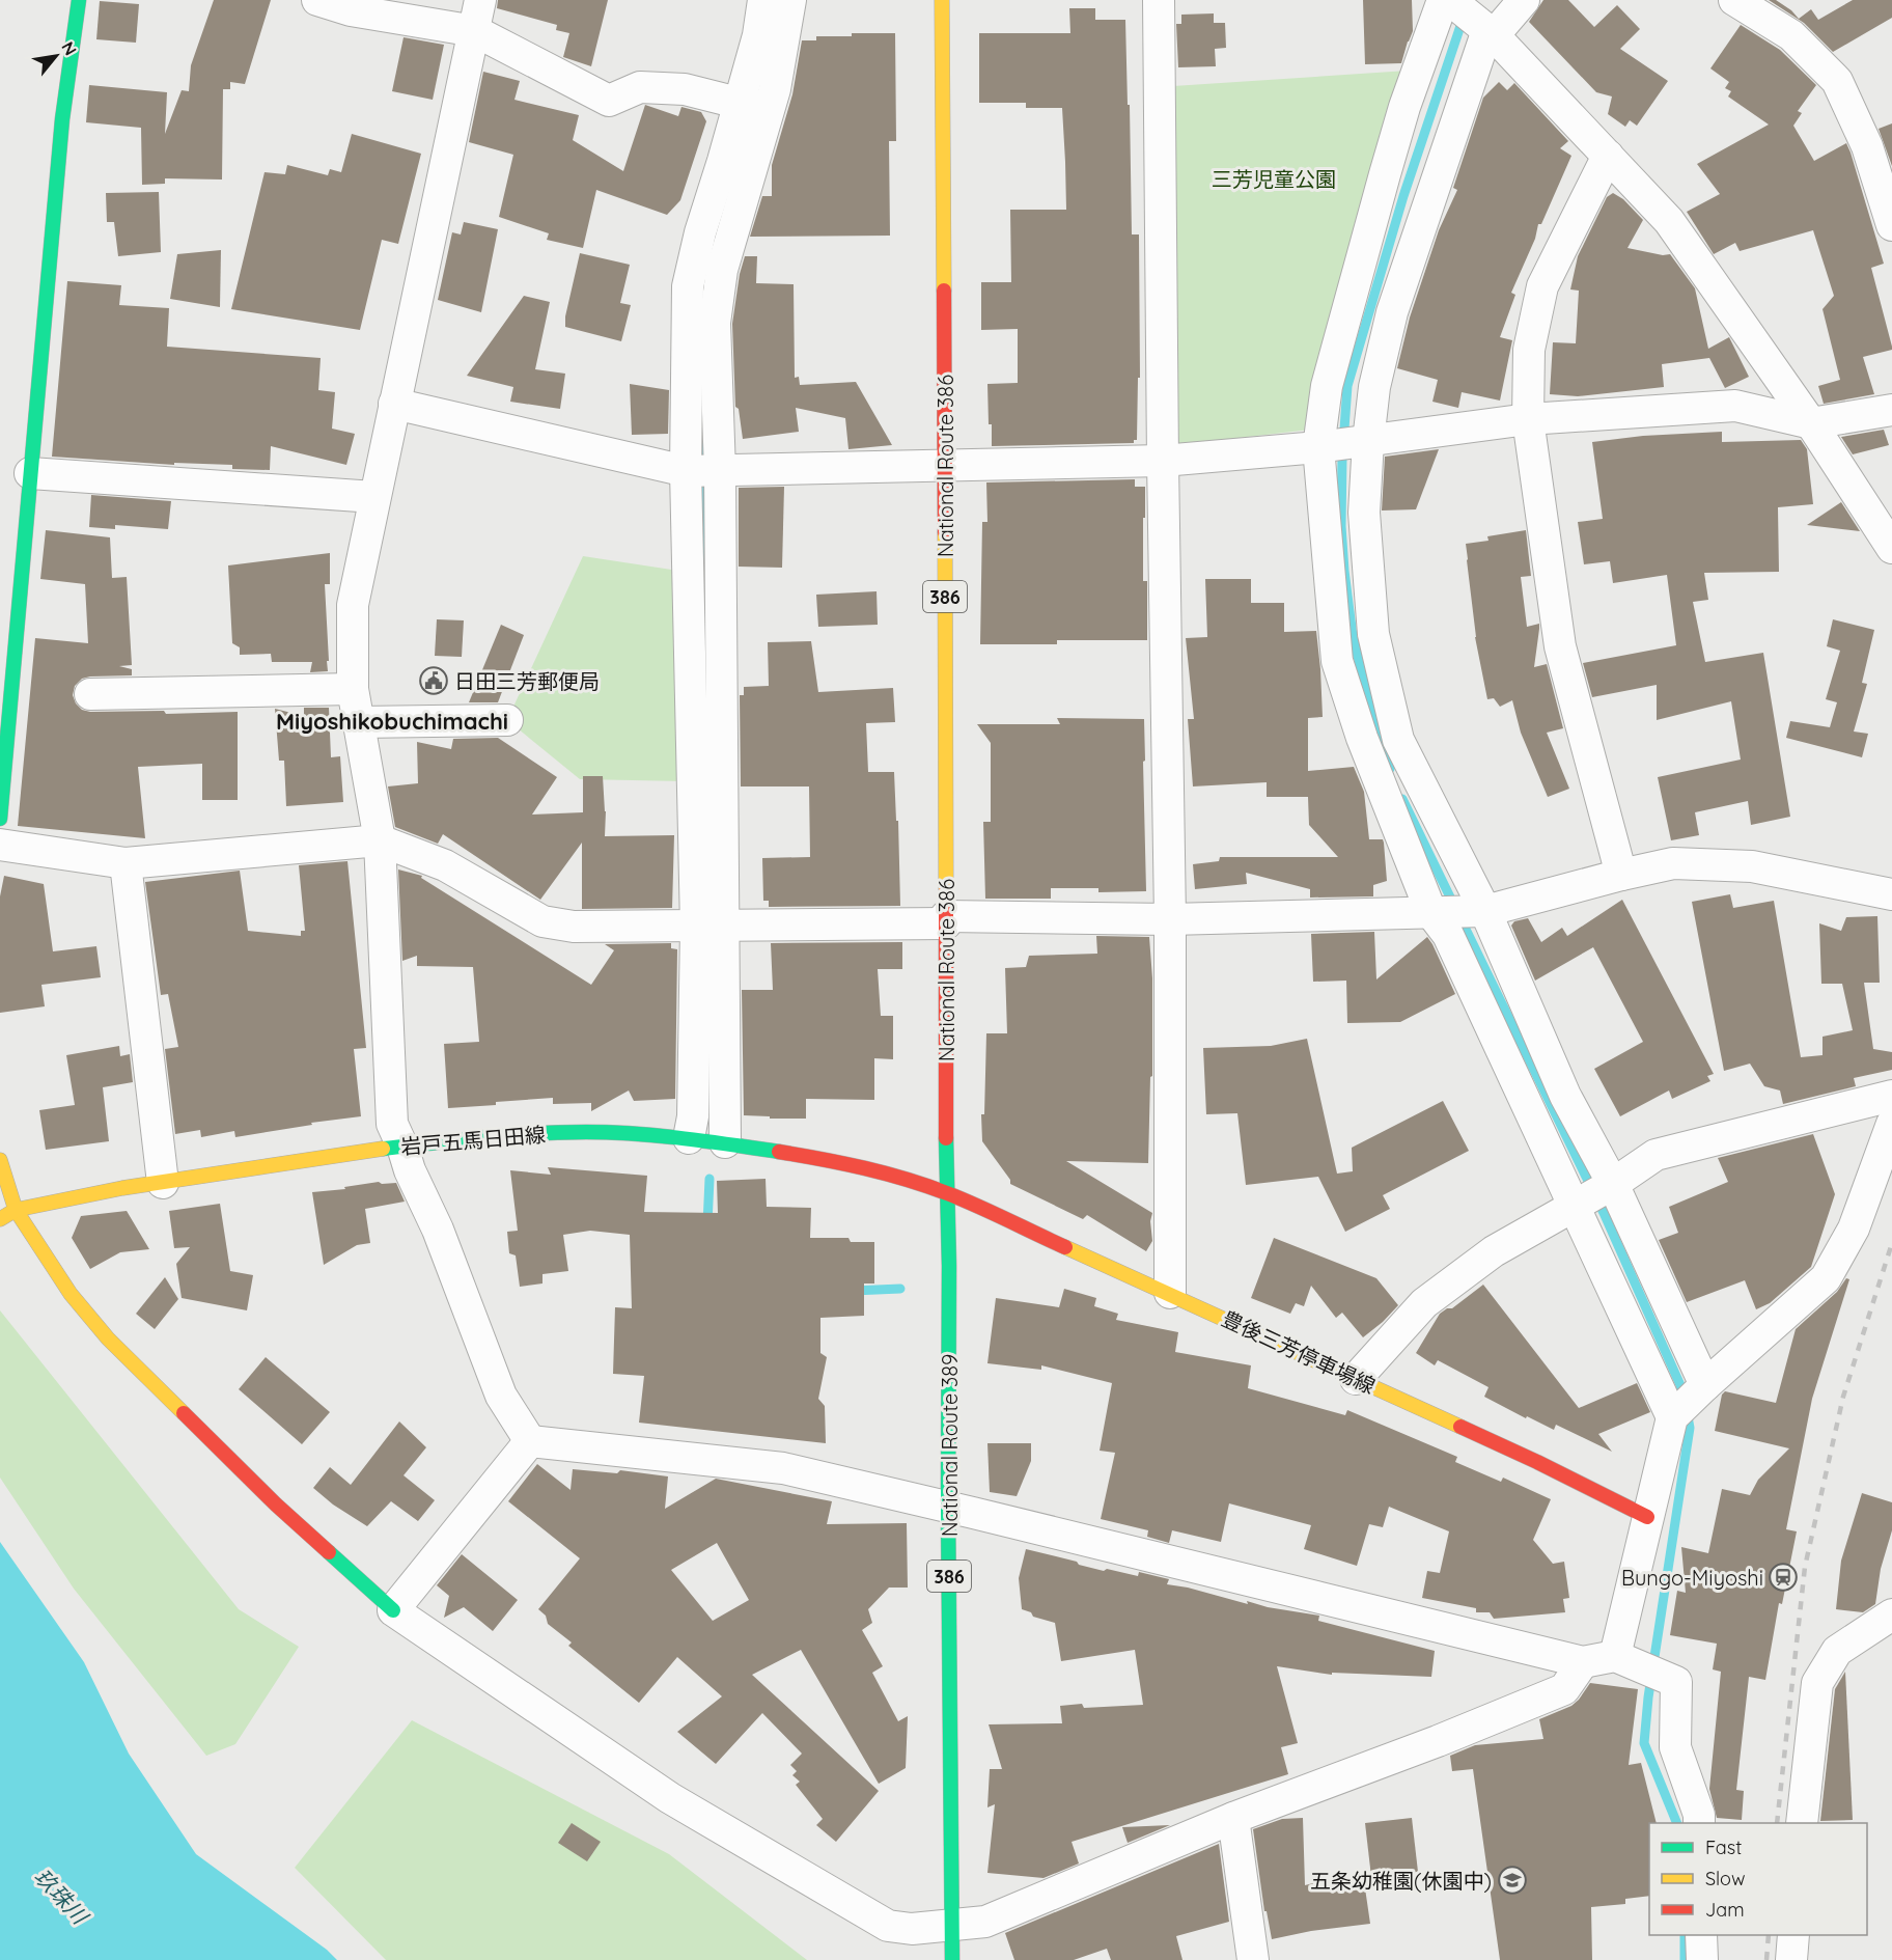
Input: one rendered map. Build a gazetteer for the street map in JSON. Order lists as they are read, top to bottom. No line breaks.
{"streets":{"main road":["National Route 386","386","岩戸五馬日田線","豊後三芳停車場線","National Route 389"]},"crossings":[["National Route 386","岩戸五馬日田線"],["National Route 386","豊後三芳停車場線"],["National Route 386","National Route 389"],["岩戸五馬日田線","豊後三芳停車場線"],["岩戸五馬日田線","National Route 389"],["豊後三芳停車場線","National Route 389"]],"districts":["Miyoshikobuchimachi"],"water":["玖珠川"],"parks":["三芳児童公園"],"places":{"public building":["日田三芳郵便局"],"station":["Bungo-Miyoshi"],"school or university":["五条幼稚園(休園中)"]},"legend":["Fast","Slow","Jam"],"north":"top right"}
